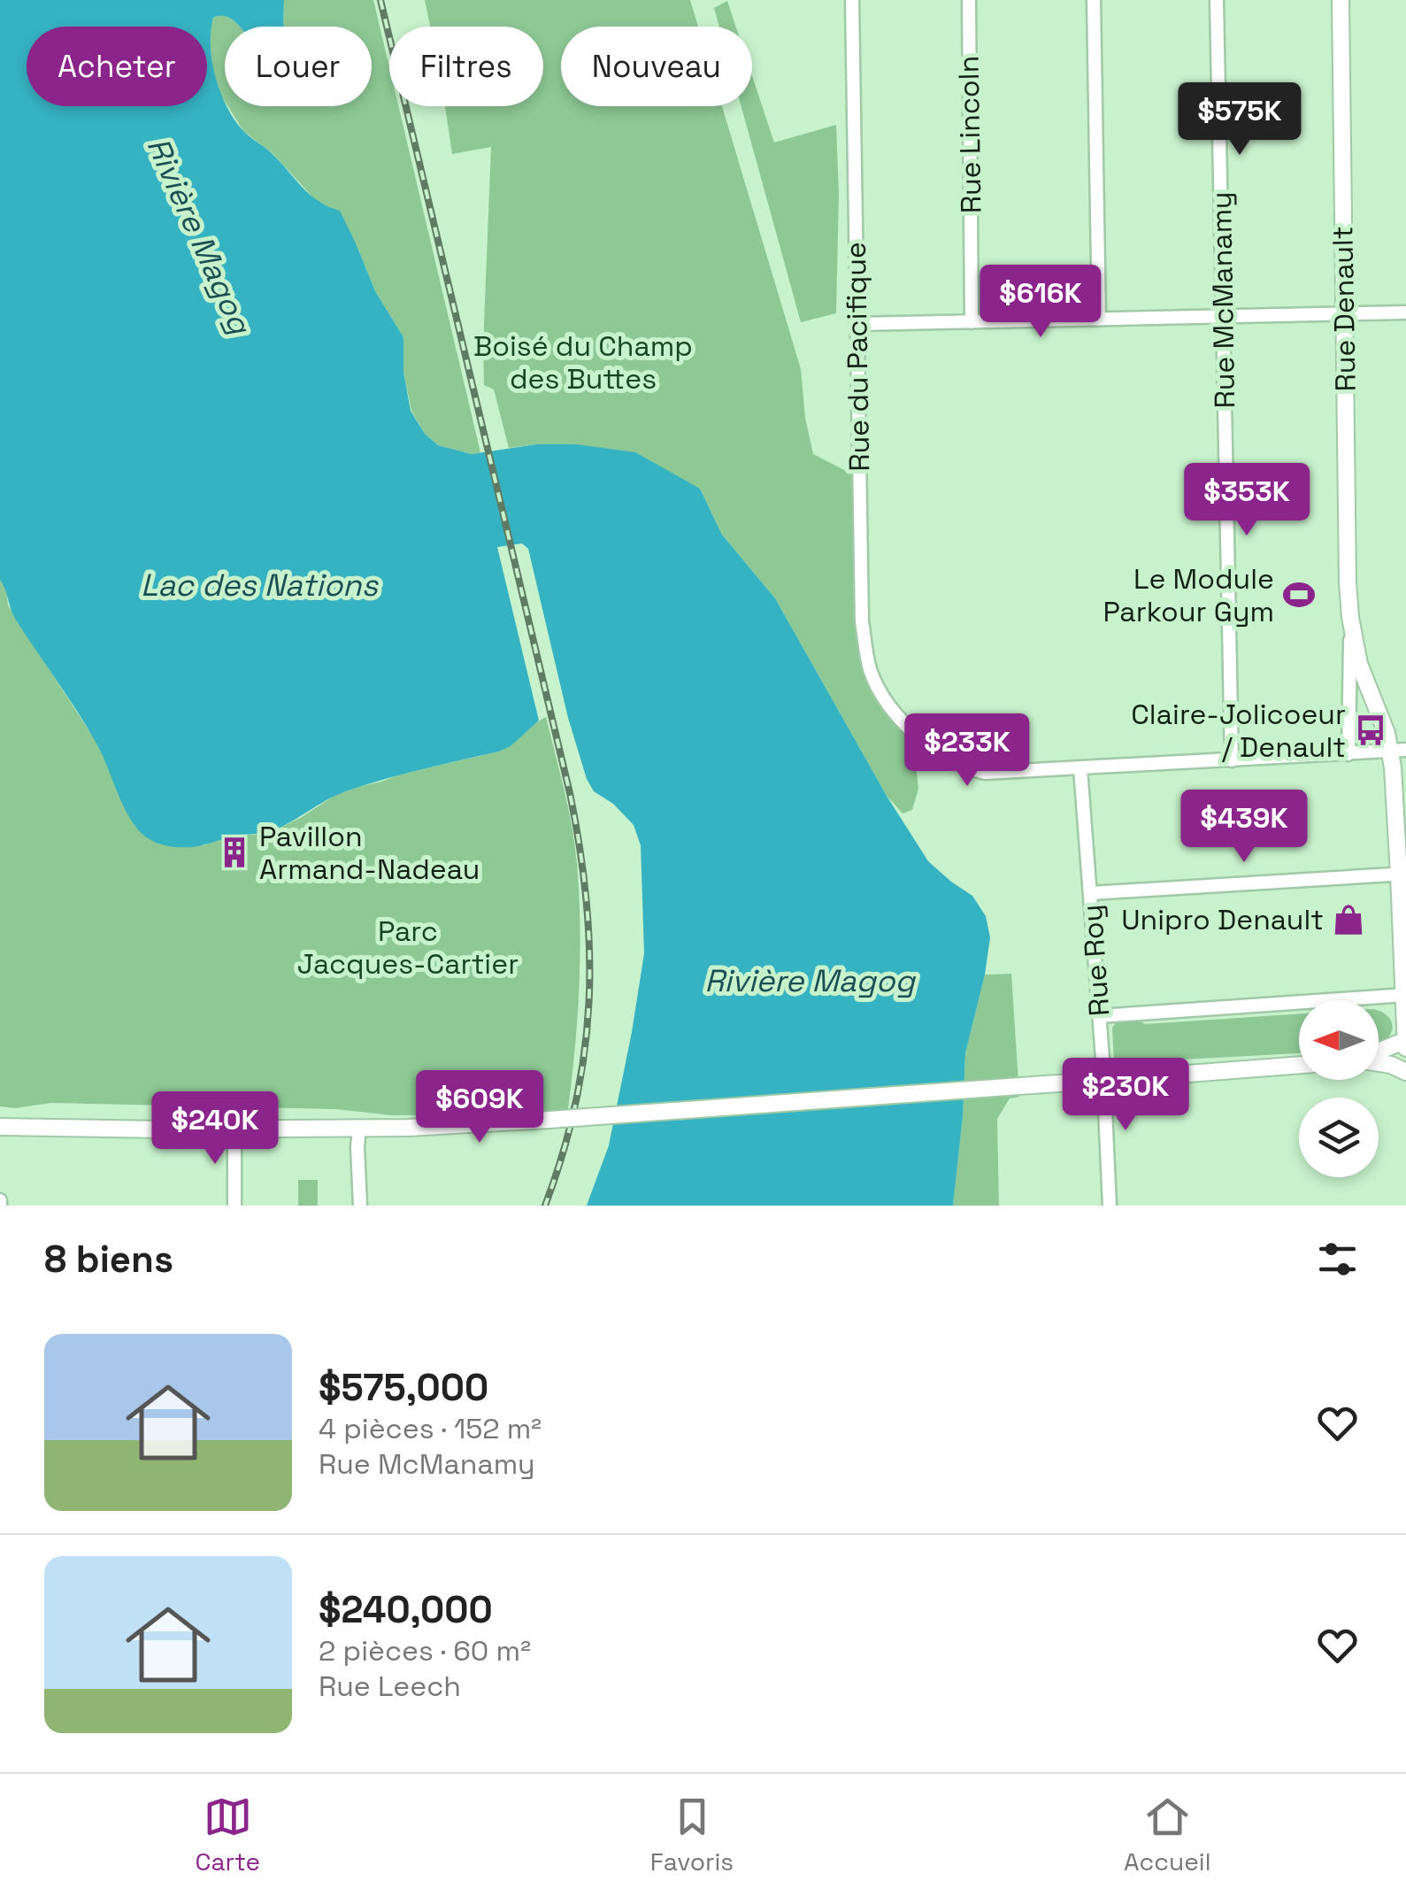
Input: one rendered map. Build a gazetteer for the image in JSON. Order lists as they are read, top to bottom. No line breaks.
{"streets":{"main road":["Rue Denault"],"street":["Rue Lincoln","Rue McManamy","Rue du Pacifique","Rue Roy"]},"crossings":[["Rue McManamy","Rue du Pacifique"],["Rue Denault","Rue du Pacifique"],["Rue du Pacifique","Rue Roy"]],"water":["Rivière Magog","Lac des Nations"],"parks":["Boisé du Champ des Buttes","Parc Jacques-Cartier"],"places":{"sports":["Le Module Parkour Gym"],"bus stop":["Claire-Jolicoeur / Denault"],"building":["Pavillon Armand-Nadeau"],"shop":["Unipro Denault"]},"north":"left","page":{"chip":["Acheter","Louer","Filtres","Nouveau"],"price":["$575K","$616K","$353K","$233K","$439K","$230K","$609K","$240K"],"heading":"8 biens","list":[{"name":"$575,000","note":"4 pièces · 152 m² · Rue McManamy"},{"name":"$240,000","note":"2 pièces · 60 m² · Rue Leech"}],"tabs":["Carte","Favoris","Accueil"]}}
